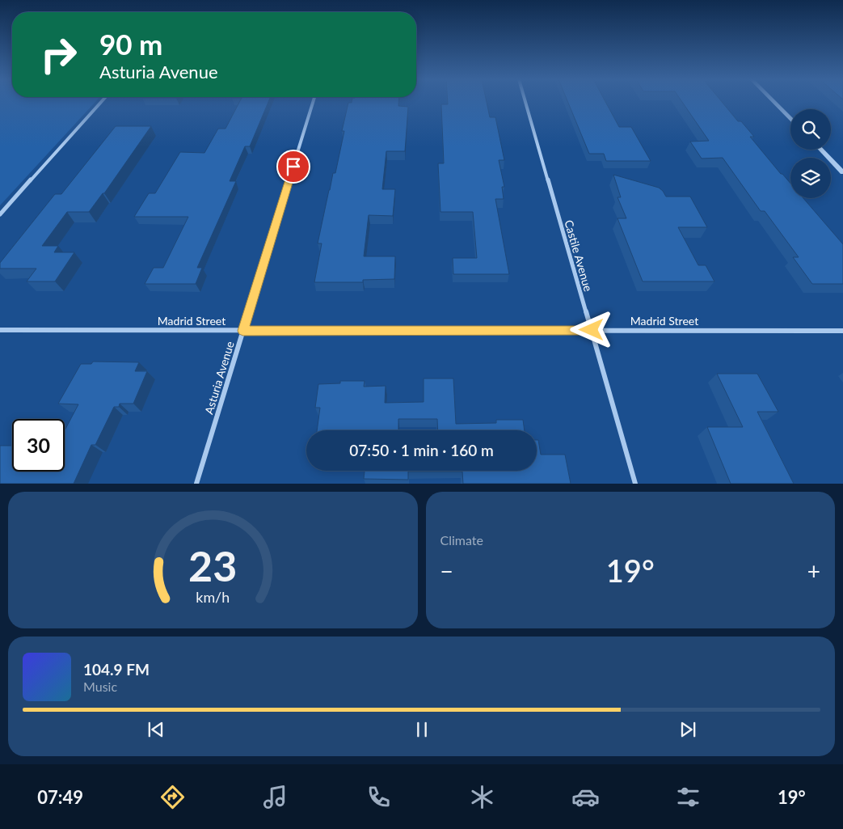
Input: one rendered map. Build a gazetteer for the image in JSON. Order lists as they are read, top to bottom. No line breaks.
{"streets":{"street":["Castile Avenue","Madrid Street","Asturia Avenue"]},"crossings":[["Castile Avenue","Madrid Street"],["Madrid Street","Asturia Avenue"]],"page":{"turn":["90 m","Asturia Avenue"],"limit":"30","trip":"07:50 · 1 min · 160 m","tile":"Climate","heat":["−","19°","+"],"song":["104.9 FM","Music"],"tabs":["07:49","19°"],"gauge":["23","km/h"]}}
